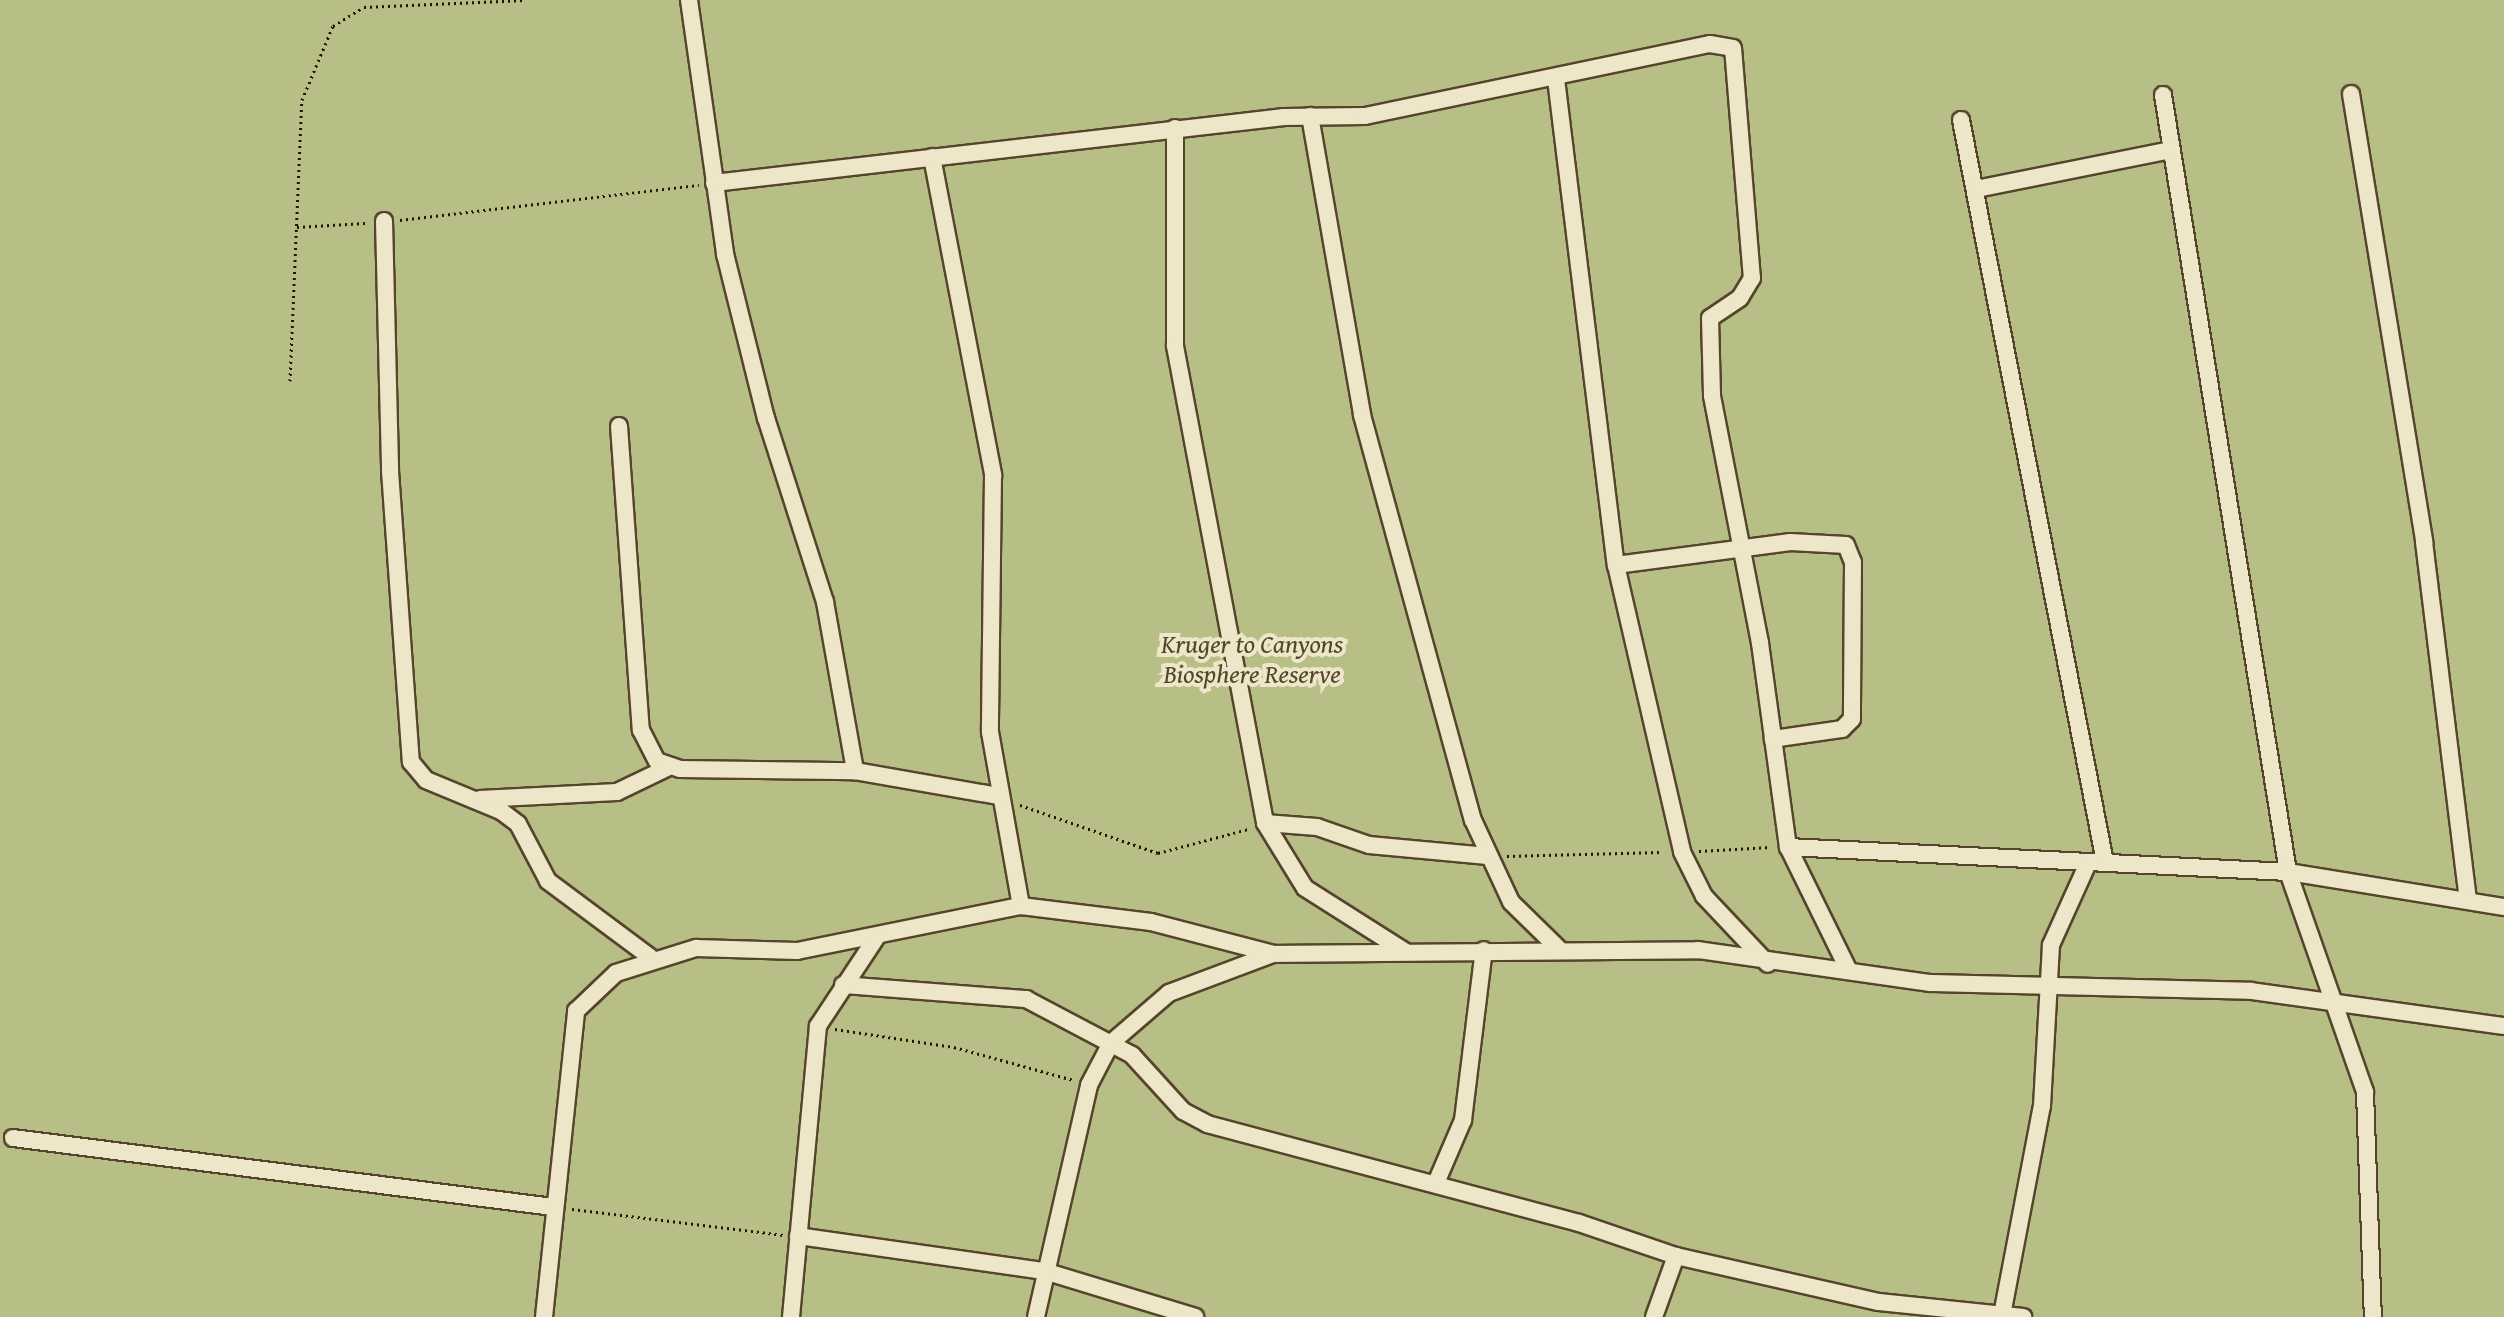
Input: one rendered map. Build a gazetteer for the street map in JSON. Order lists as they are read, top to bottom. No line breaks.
{"parks":["Kruger to Canyons Biosphere Reserve"]}
